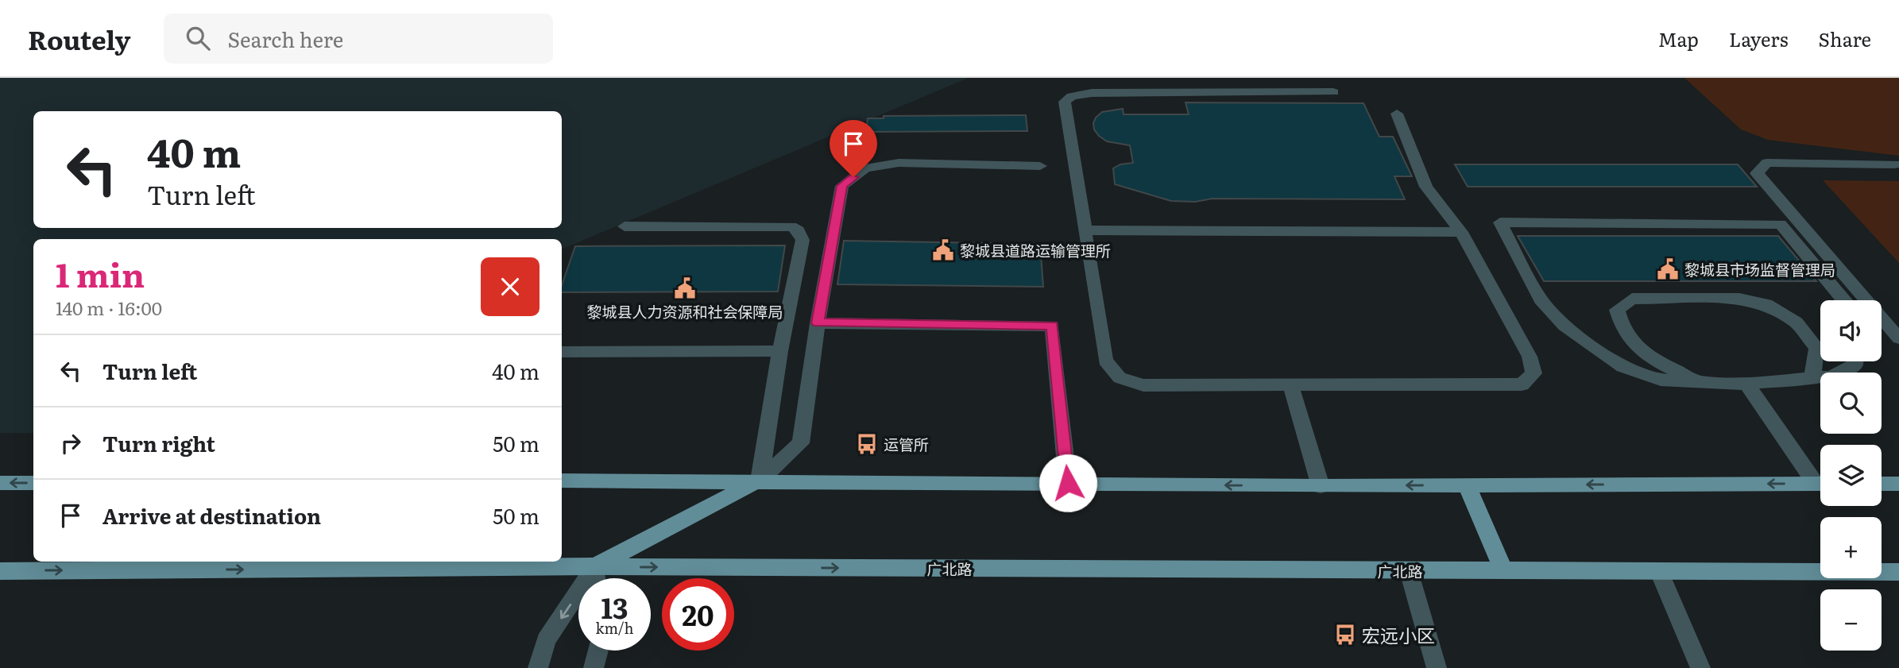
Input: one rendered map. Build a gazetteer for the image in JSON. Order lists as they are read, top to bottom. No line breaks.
{"streets":{"main road":["广北路"]},"places":{"public building":["黎城县道路运输管理所","黎城县市场监督管理局","黎城县人力资源和社会保障局"],"bus stop":["运管所","宏远小区"]},"page":{"header":"Routely","search":"Search here","nav":["Map","Layers","Share"],"turn":["40 m","Turn left"],"heading":["1 min","140 m · 16:00"],"map_buttons":["+","−"],"list":[{"name":"Turn left","value":"40 m"},{"name":"Turn right","value":"50 m"},{"name":"Arrive at destination","value":"50 m"}],"speed":"13 km/h","limit":"20"}}
